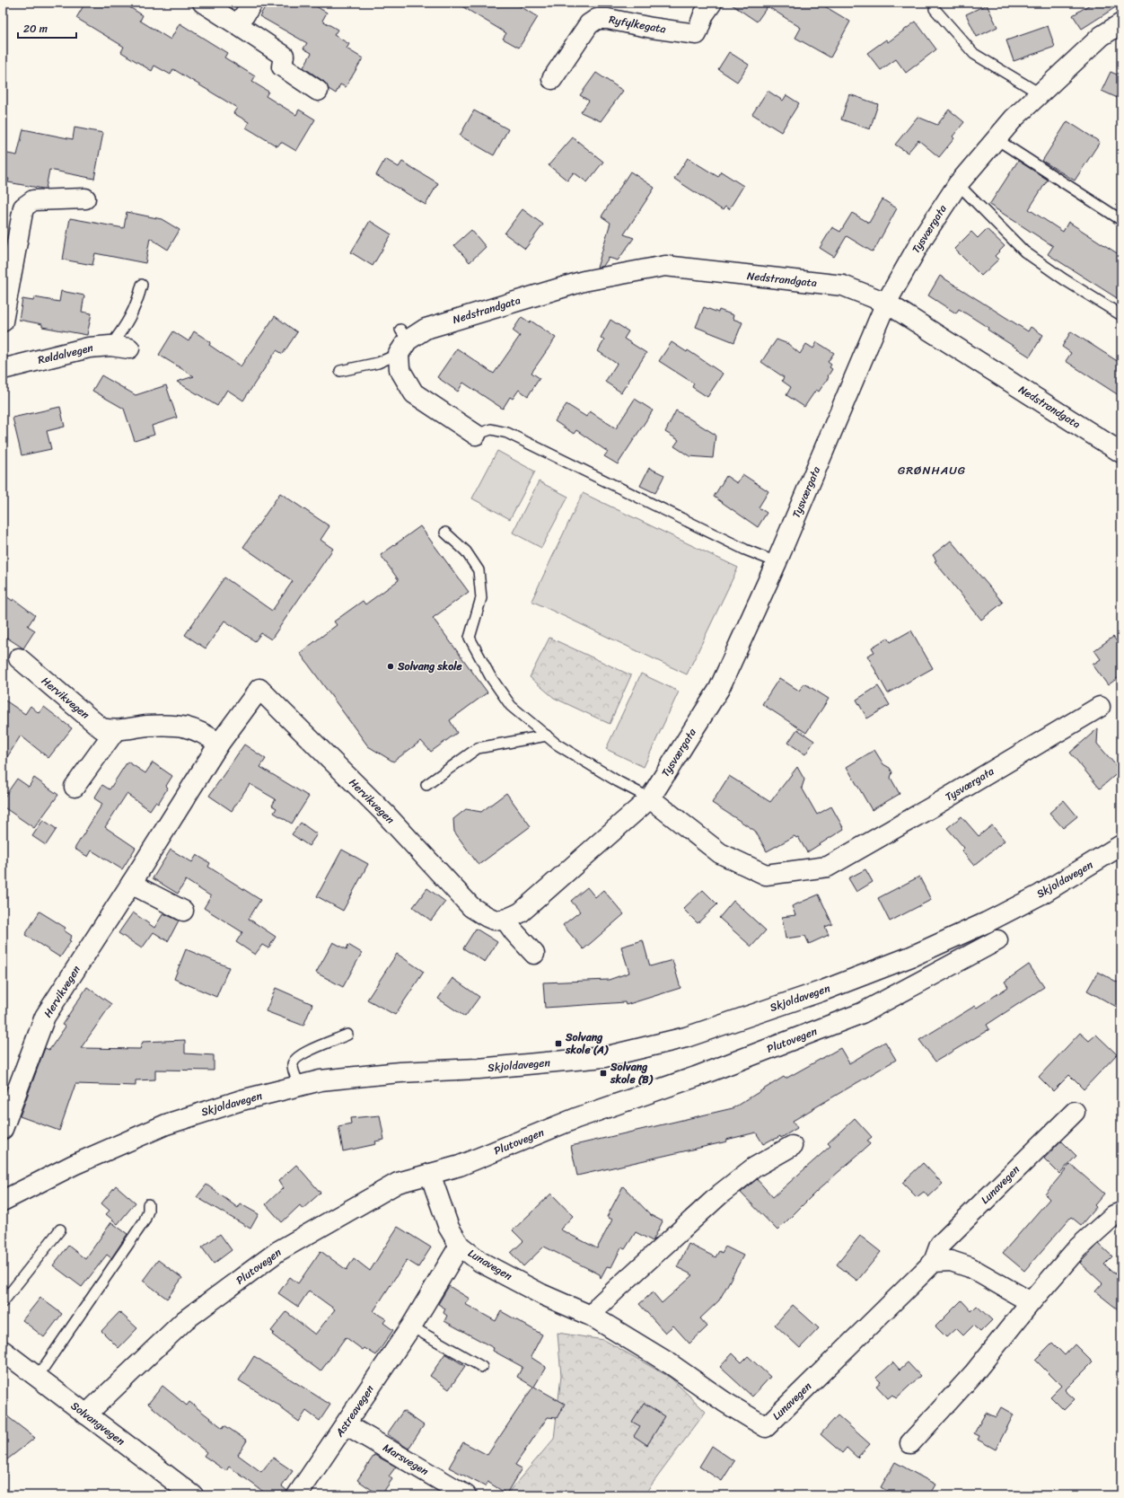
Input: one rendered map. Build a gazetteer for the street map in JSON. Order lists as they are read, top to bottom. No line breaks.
{"streets":{"street":["Ryfylkegata","Tysværgata","Nedstrandgata","Røldalvegen","Hervikvegen","Skjoldavegen","Plutovegen","Lunavegen","Astreavegen","Solvangvegen","Marsvegen"]},"crossings":[["Tysværgata","Nedstrandgata"],["Tysværgata","Hervikvegen"],["Plutovegen","Lunavegen"],["Plutovegen","Solvangvegen"],["Lunavegen","Astreavegen"],["Astreavegen","Marsvegen"]],"districts":["GRØNHAUG"],"places":{"other":["Solvang skole"],"transit":["Solvang skole (A)","Solvang skole (B)"]},"scale_bar":"20 m"}
